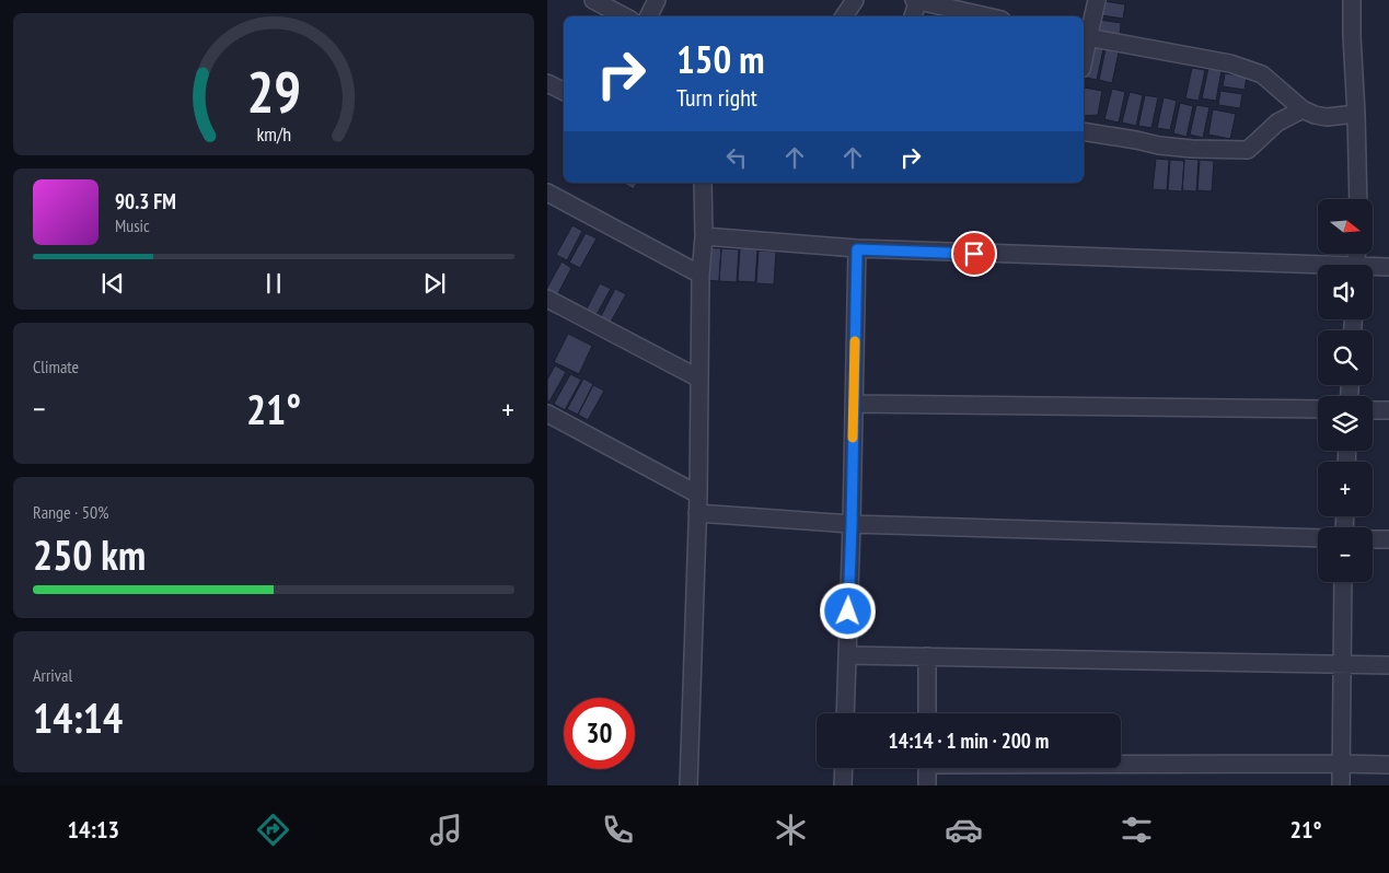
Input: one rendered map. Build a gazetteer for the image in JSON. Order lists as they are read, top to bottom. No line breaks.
{"north":"right","page":{"turn":["150 m","Turn right"],"song":["90.3 FM","Music"],"map_buttons":["+","−"],"tile":["Climate",["Range · 50%","250 km"],["Arrival","14:14"]],"heat":["−","21°","+"],"limit":"30","trip":"14:14 · 1 min · 200 m","tabs":["14:13","21°"],"gauge":["29","km/h"]}}
